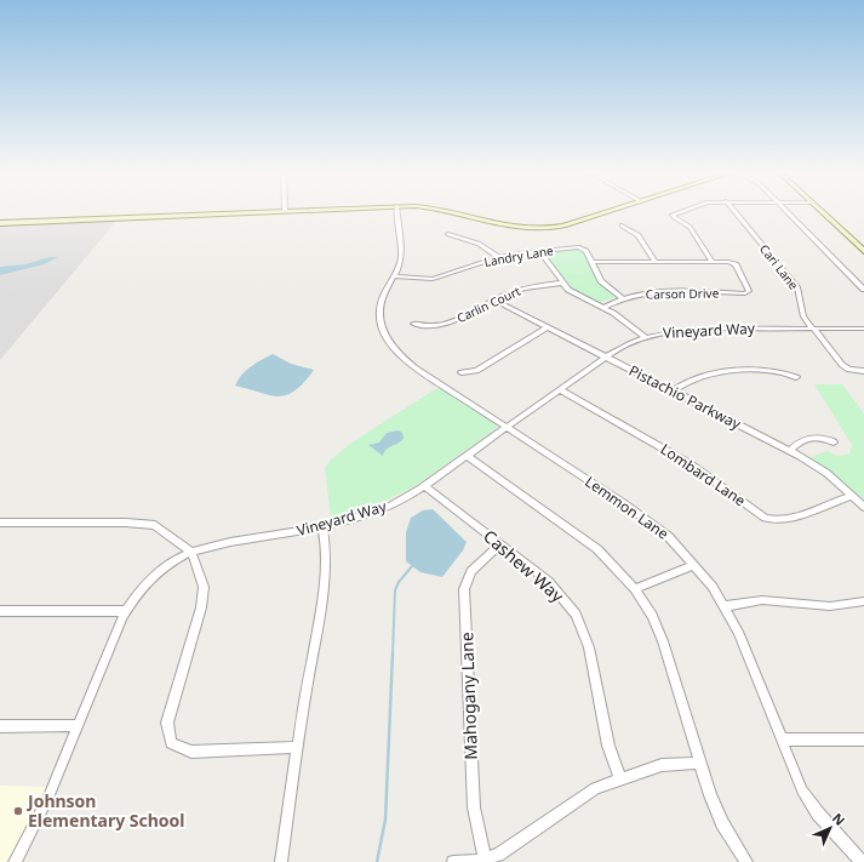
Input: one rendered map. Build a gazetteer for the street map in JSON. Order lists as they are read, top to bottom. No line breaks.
{"streets":{"street":["Landry Lane","Cari Lane","Carson Drive","Carlin Court","Vineyard Way","Pistachio Parkway","Lombard Lane","Lemmon Lane","Cashew Way","Mahogany Lane"]},"crossings":[["Landry Lane","Carson Drive"],["Landry Lane","Lemmon Lane"],["Cari Lane","Vineyard Way"],["Carlin Court","Pistachio Parkway"],["Vineyard Way","Pistachio Parkway"],["Vineyard Way","Lombard Lane"],["Vineyard Way","Lemmon Lane"],["Vineyard Way","Cashew Way"],["Pistachio Parkway","Lombard Lane"],["Cashew Way","Mahogany Lane"]],"places":["Johnson Elementary School"],"north":"top right"}
